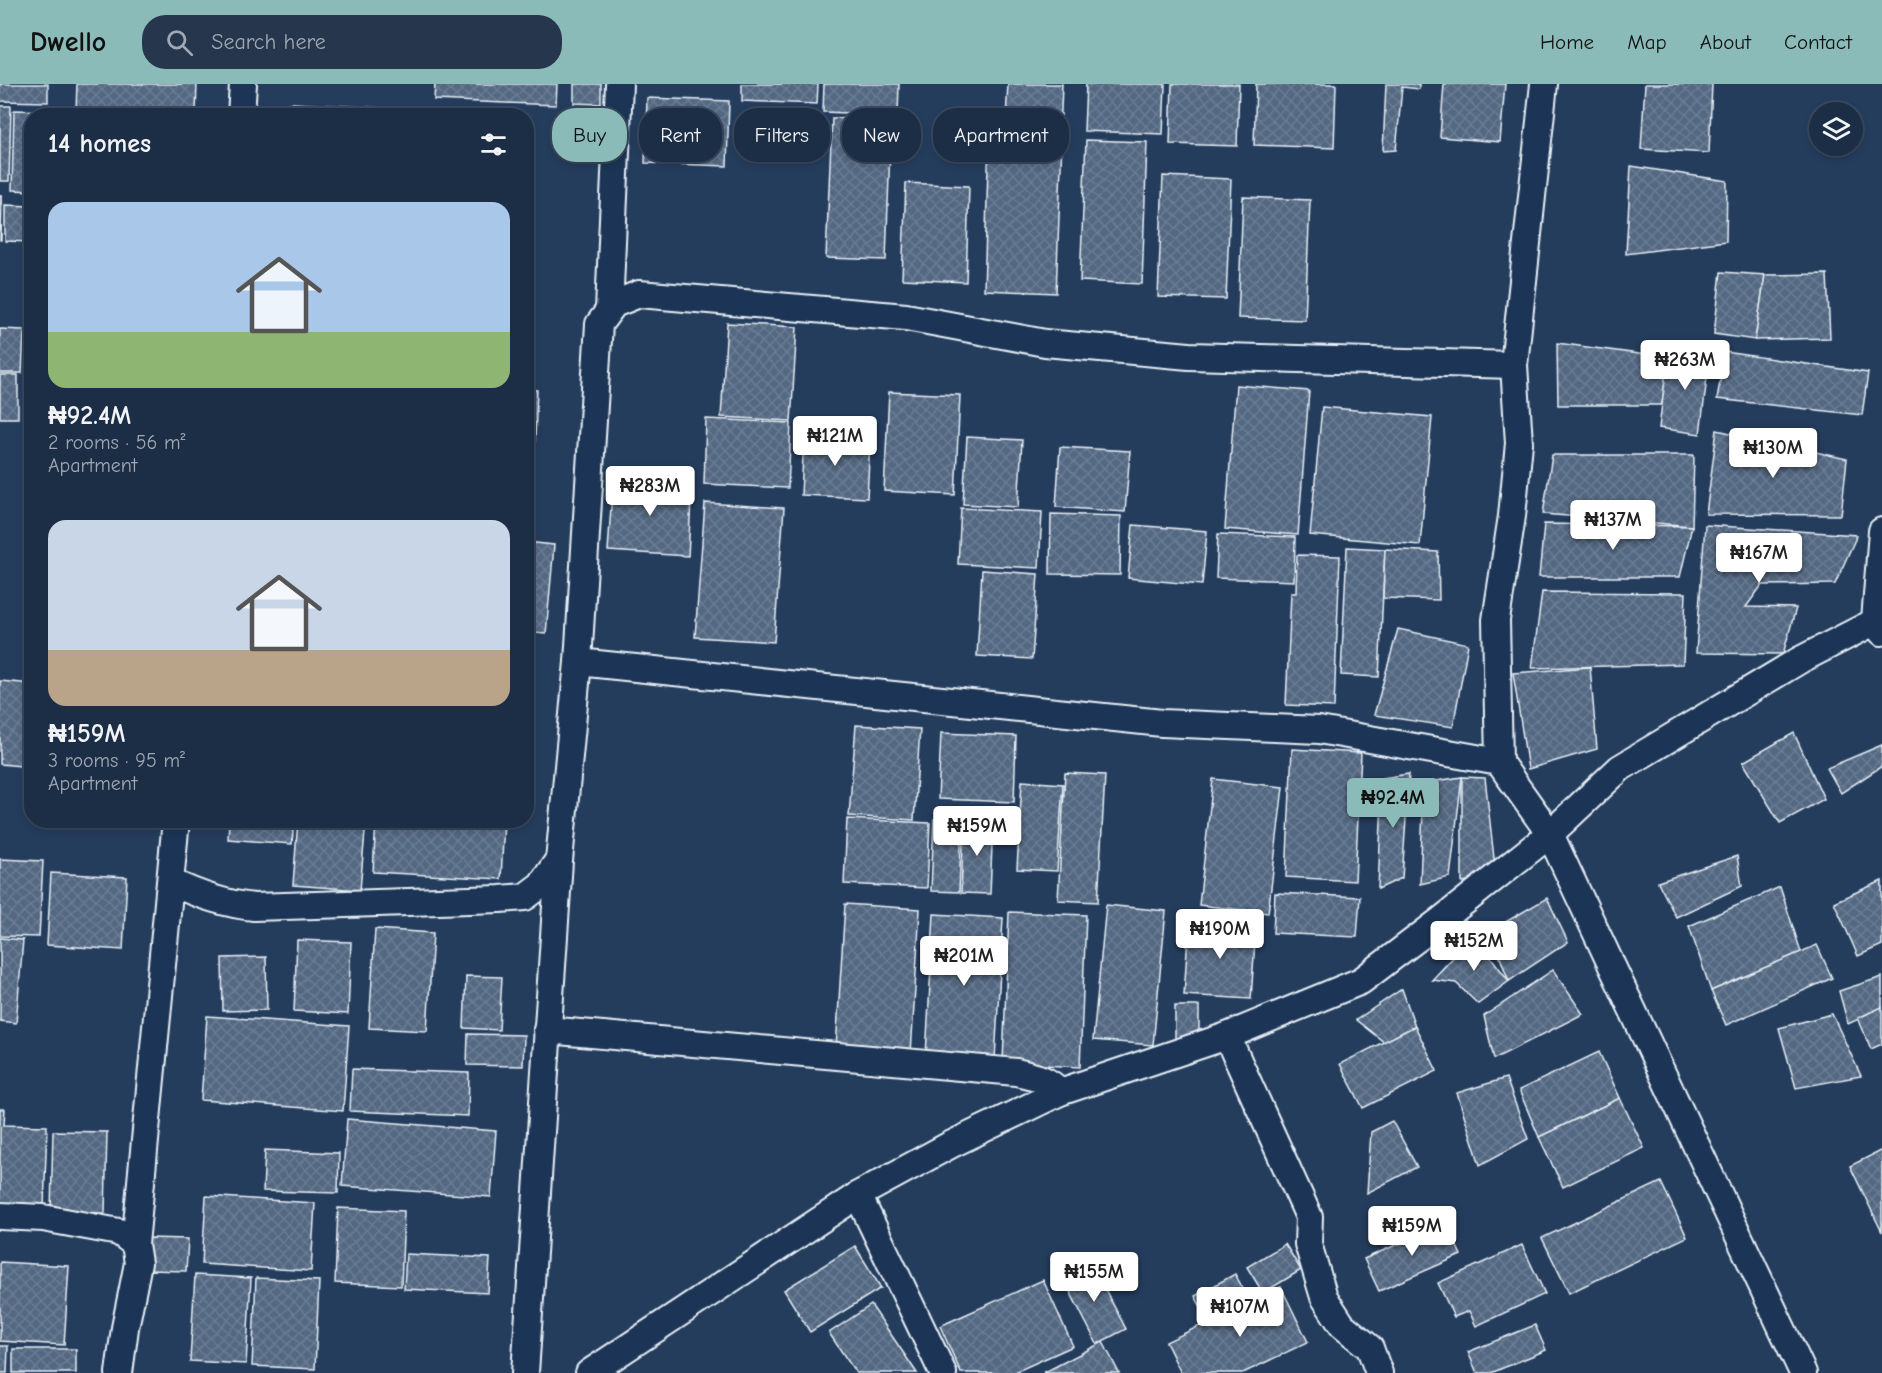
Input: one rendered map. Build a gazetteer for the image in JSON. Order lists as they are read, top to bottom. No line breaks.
{"page":{"header":"Dwello","search":"Search here","nav":["Home","Map","About","Contact"],"chip":["Buy","Rent","Filters","New","Apartment"],"heading":"14 homes","list":[{"name":"₦92.4M","note":"2 rooms · 56 m² · Apartment"},{"name":"₦159M","note":"3 rooms · 95 m² · Apartment"}],"price":["₦263M","₦121M","₦130M","₦283M","₦137M","₦167M","₦92.4M","₦159M","₦190M","₦152M","₦201M","₦159M","₦155M","₦107M"]}}
